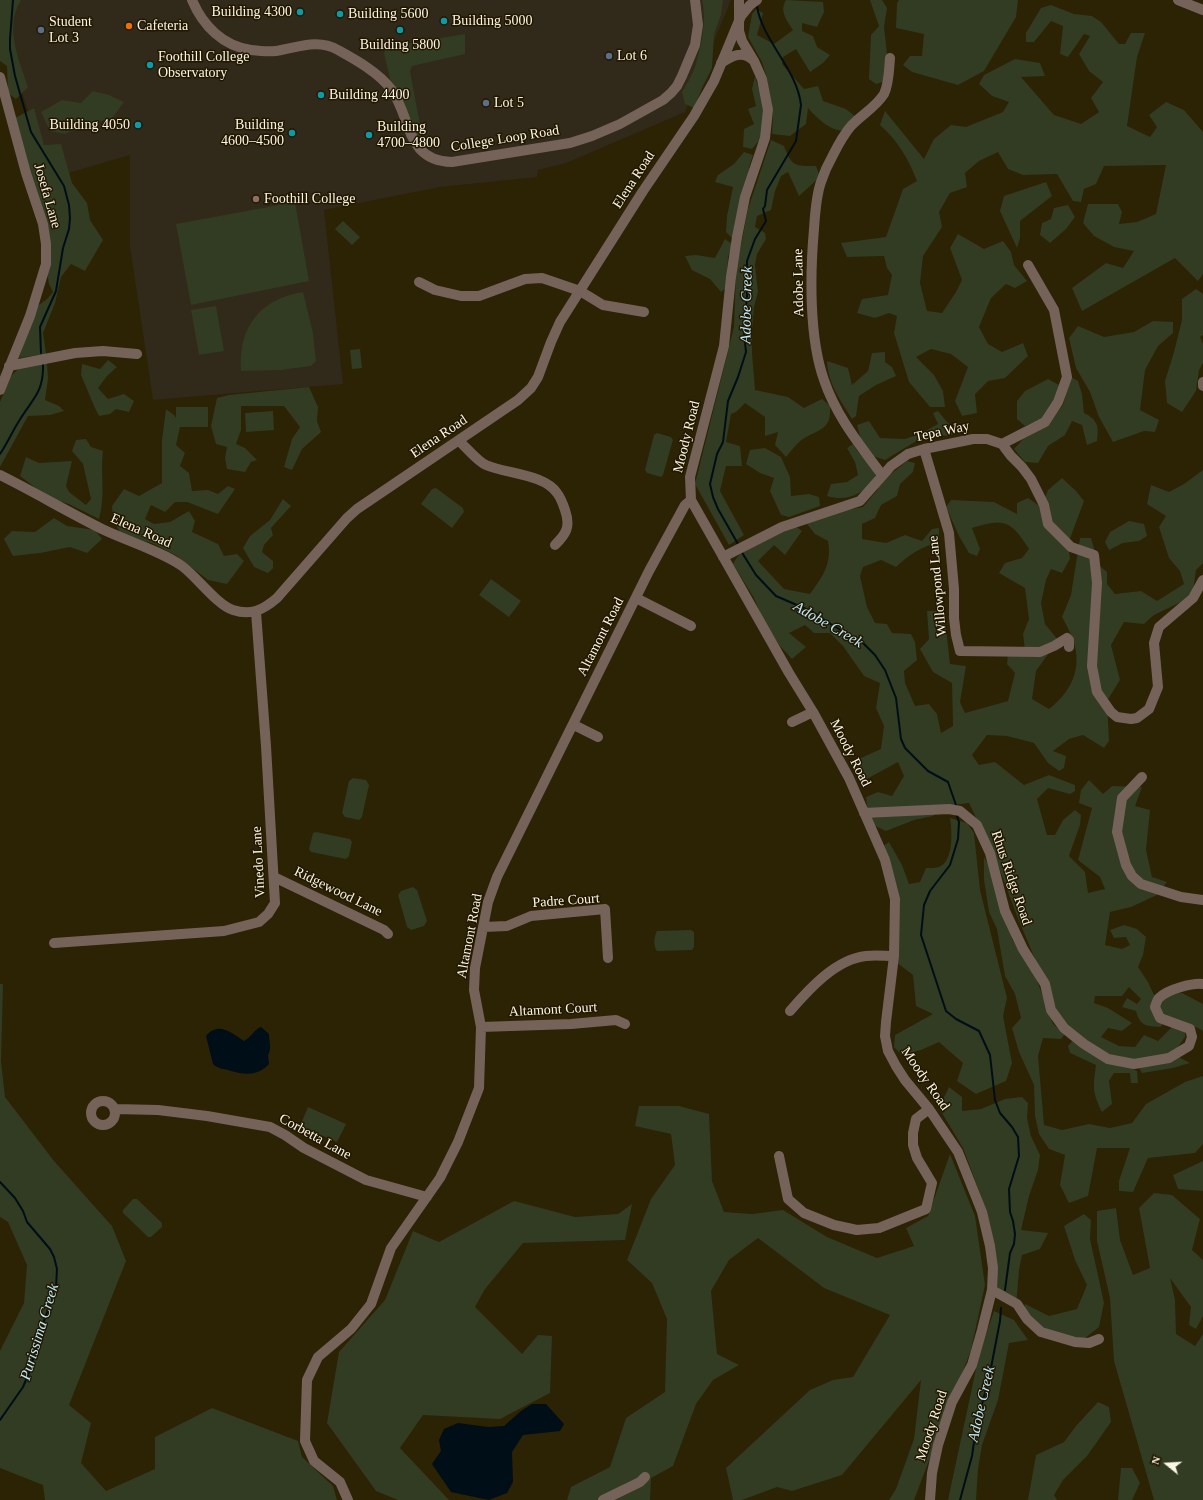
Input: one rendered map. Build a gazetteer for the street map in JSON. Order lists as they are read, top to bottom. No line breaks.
{"streets":{"street":["College Loop Road","Elena Road","Josefa Lane","Adobe Lane","Tepa Way","Moody Road","Willowpond Lane","Altamont Road","Vinedo Lane","Rhus Ridge Road","Ridgewood Lane","Padre Court","Altamont Court","Corbetta Lane"]},"crossings":[["Elena Road","Moody Road"],["Elena Road","Vinedo Lane"],["Adobe Lane","Tepa Way"],["Tepa Way","Moody Road"],["Tepa Way","Willowpond Lane"],["Moody Road","Altamont Road"],["Moody Road","Rhus Ridge Road"],["Altamont Road","Padre Court"],["Altamont Road","Altamont Court"],["Altamont Road","Corbetta Lane"],["Vinedo Lane","Ridgewood Lane"]],"water":["Adobe Creek","Purissima Creek"],"places":["Building 4300","Building 5600","Building 5000","Cafeteria","Student Lot 3","Building 5800","Lot 6","Foothill College Observatory","Building 4400","Lot 5","Building 4050","Building 4600–4500","Building 4700–4800","Foothill College"],"north":"left"}
